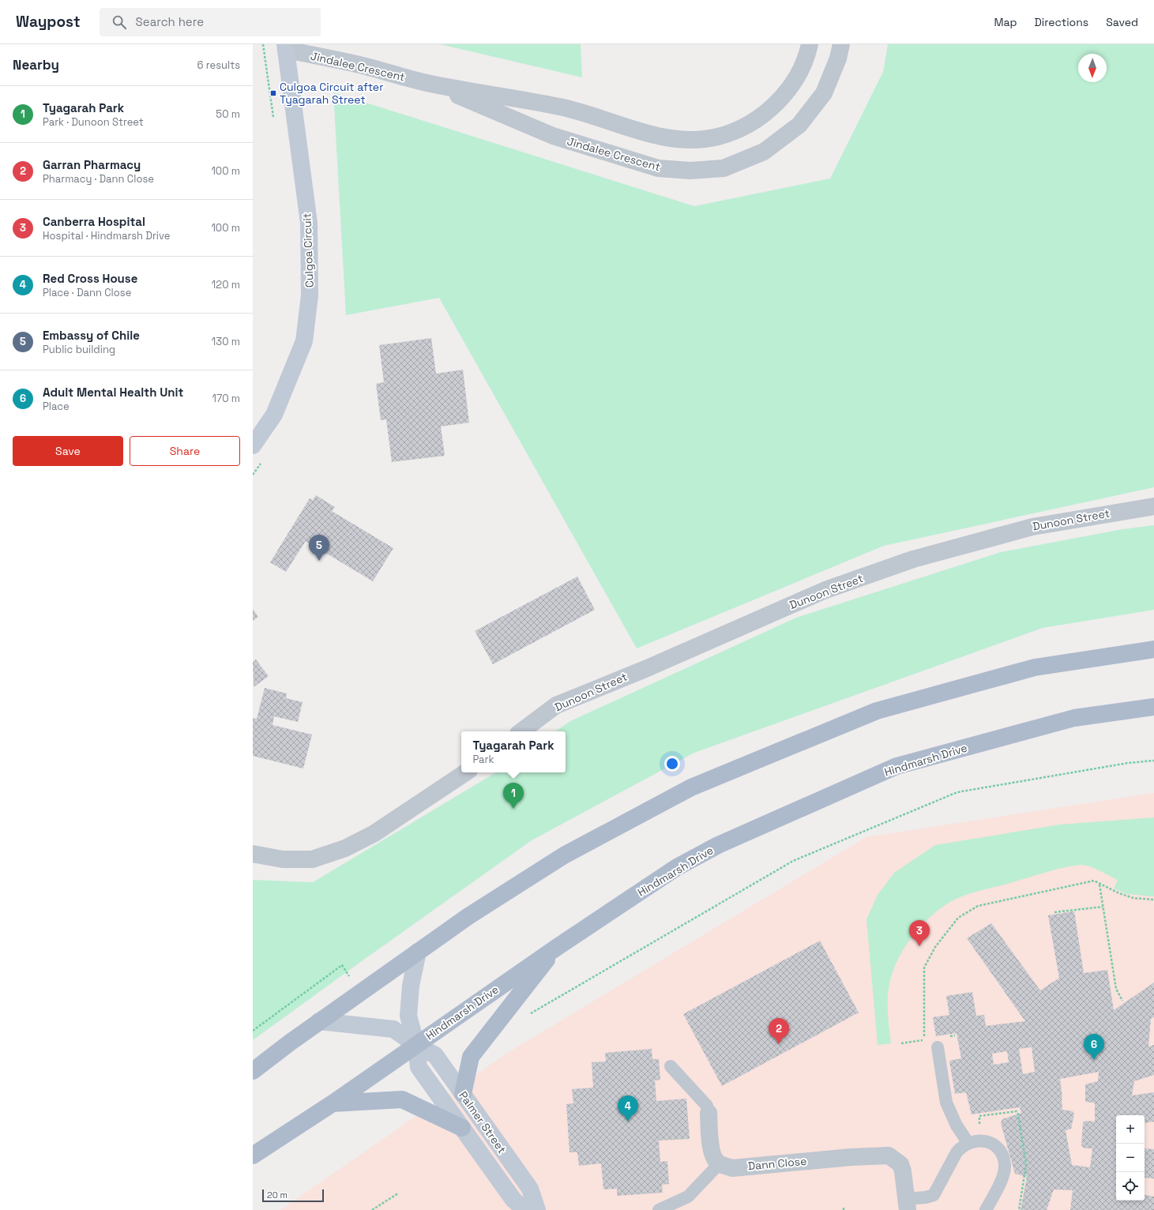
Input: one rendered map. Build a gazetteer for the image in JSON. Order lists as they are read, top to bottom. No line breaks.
{"streets":{"main road":["Hindmarsh Drive"],"street":["Jindalee Crescent","Culgoa Circuit","Dunoon Street","Palmer Street","Dann Close"]},"crossings":[["Jindalee Crescent","Culgoa Circuit"],["Hindmarsh Drive","Palmer Street"]],"places":{"transit":["Culgoa Circuit after Tyagarah Street"]},"scale_bar":"20 m","north":"bottom","page":{"header":"Waypost","search":"Search here","nav":["Map","Directions","Saved"],"heading":["Nearby","6 results"],"list":[{"mark":"1","name":"Tyagarah Park","note":"Park · Dunoon Street","value":"50 m"},{"mark":"2","name":"Garran Pharmacy","note":"Pharmacy · Dann Close","value":"100 m"},{"mark":"3","name":"Canberra Hospital","note":"Hospital · Hindmarsh Drive","value":"100 m"},{"mark":"4","name":"Red Cross House","note":"Place · Dann Close","value":"120 m"},{"mark":"5","name":"Embassy of Chile","note":"Public building","value":"130 m"},{"mark":"6","name":"Adult Mental Health Unit","note":"Place","value":"170 m"}],"buttons":["Save","Share"],"pins":["5","1","3","2","6","4"],"popup":["Tyagarah Park","Park"],"map_buttons":["+","−"],"scale":"20 m"}}
